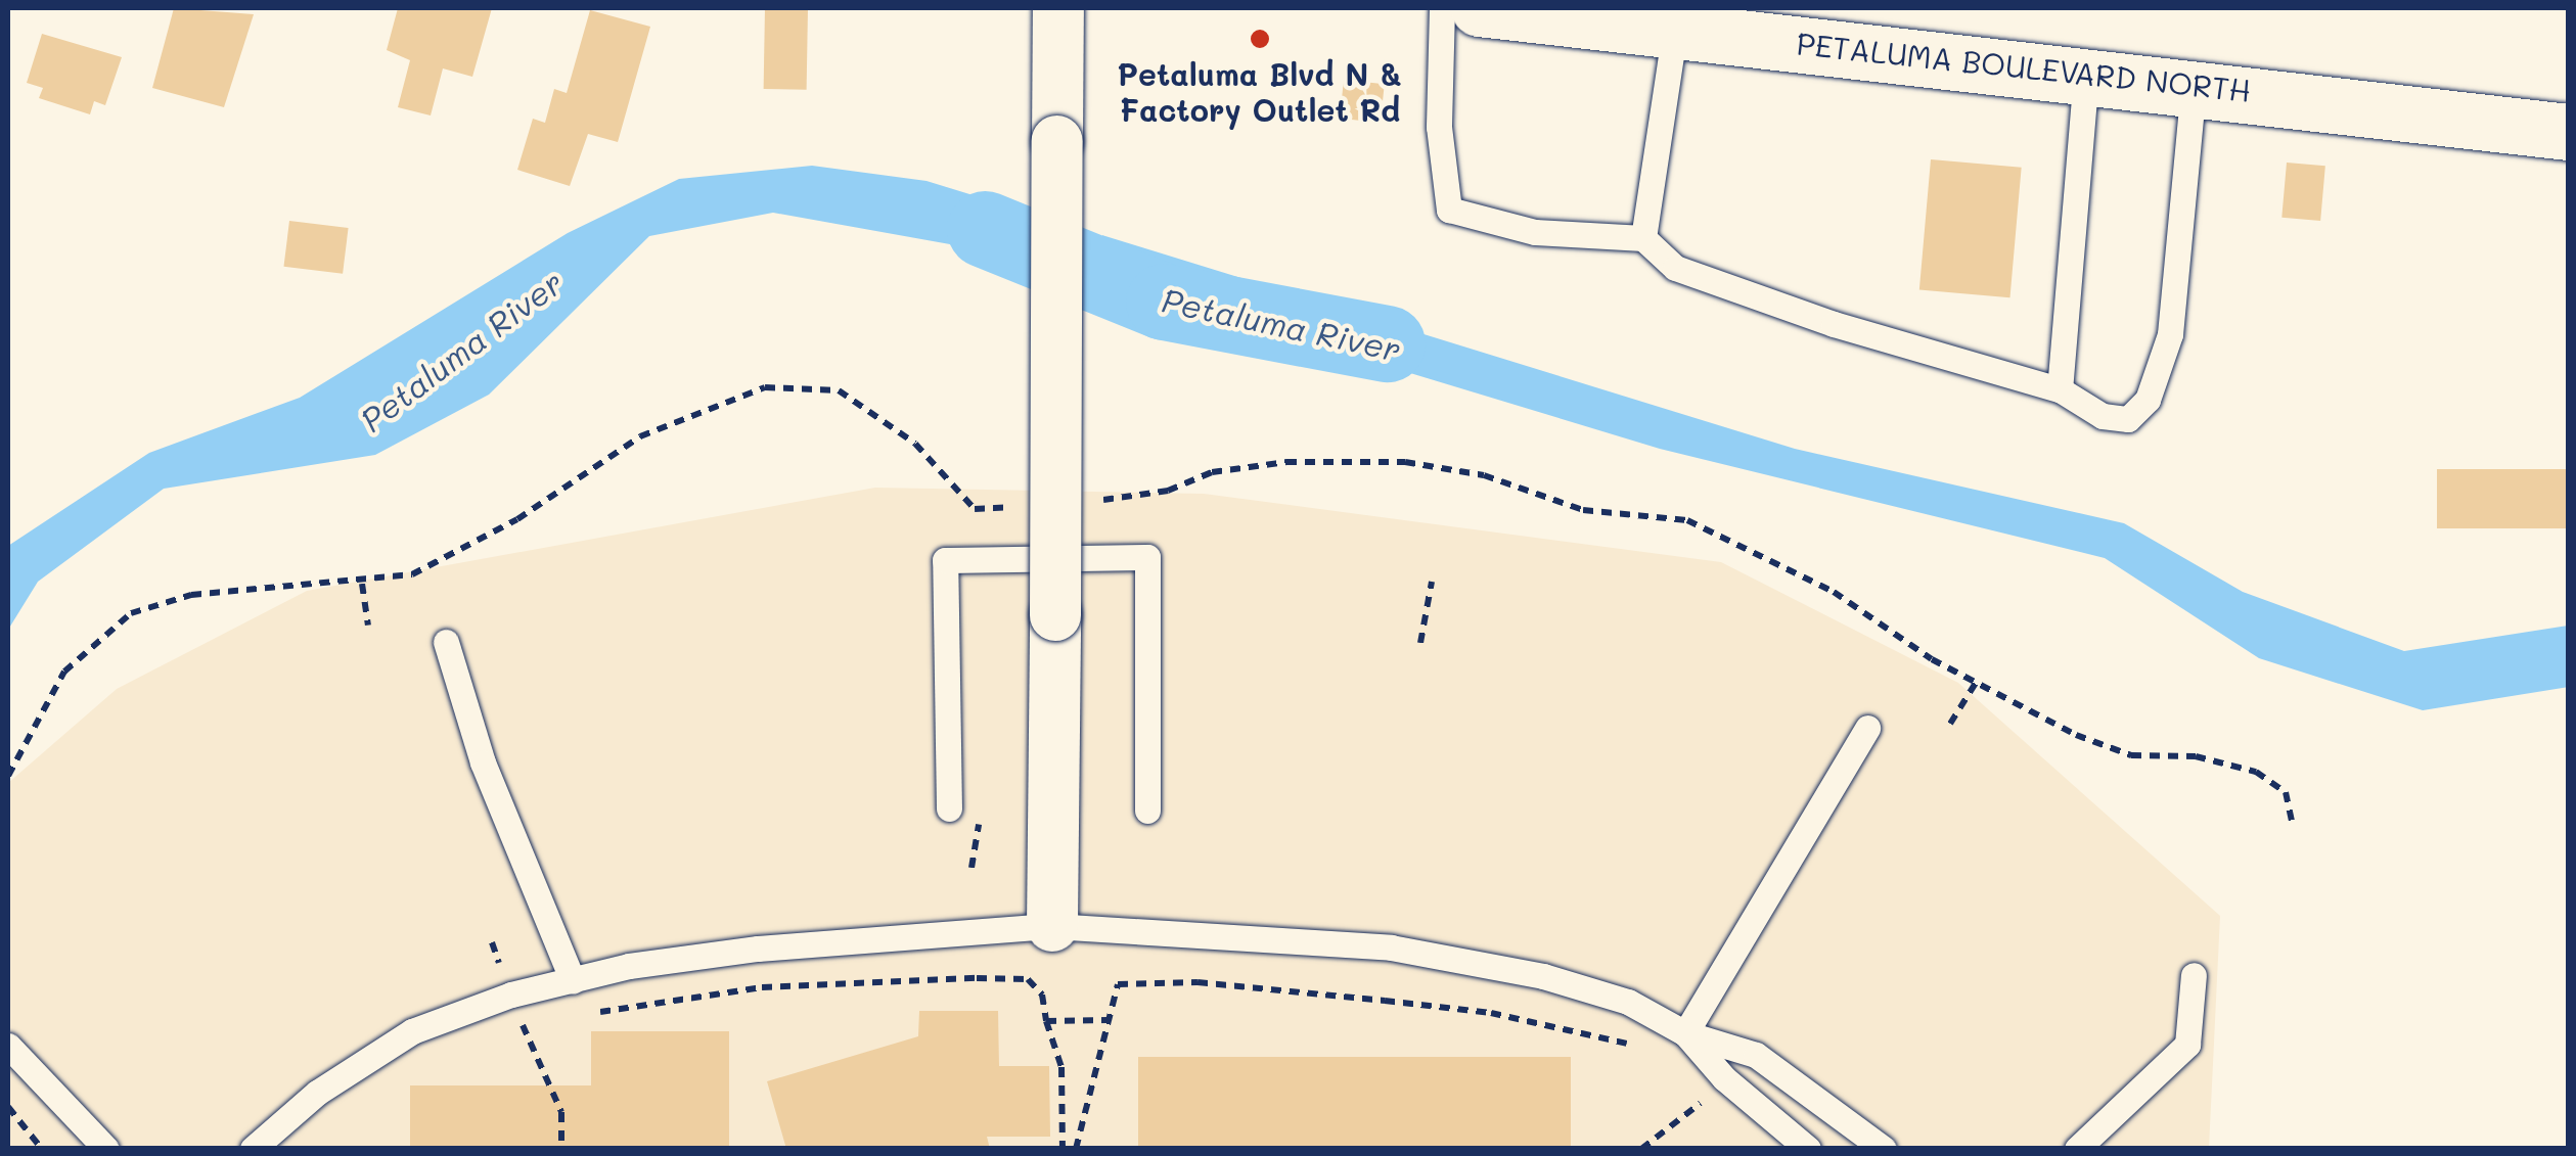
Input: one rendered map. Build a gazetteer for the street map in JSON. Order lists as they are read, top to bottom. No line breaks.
{"streets":{"main road":["PETALUMA BOULEVARD NORTH"]},"water":["Petaluma River"],"places":["Petaluma Blvd N & Factory Outlet Rd"]}
